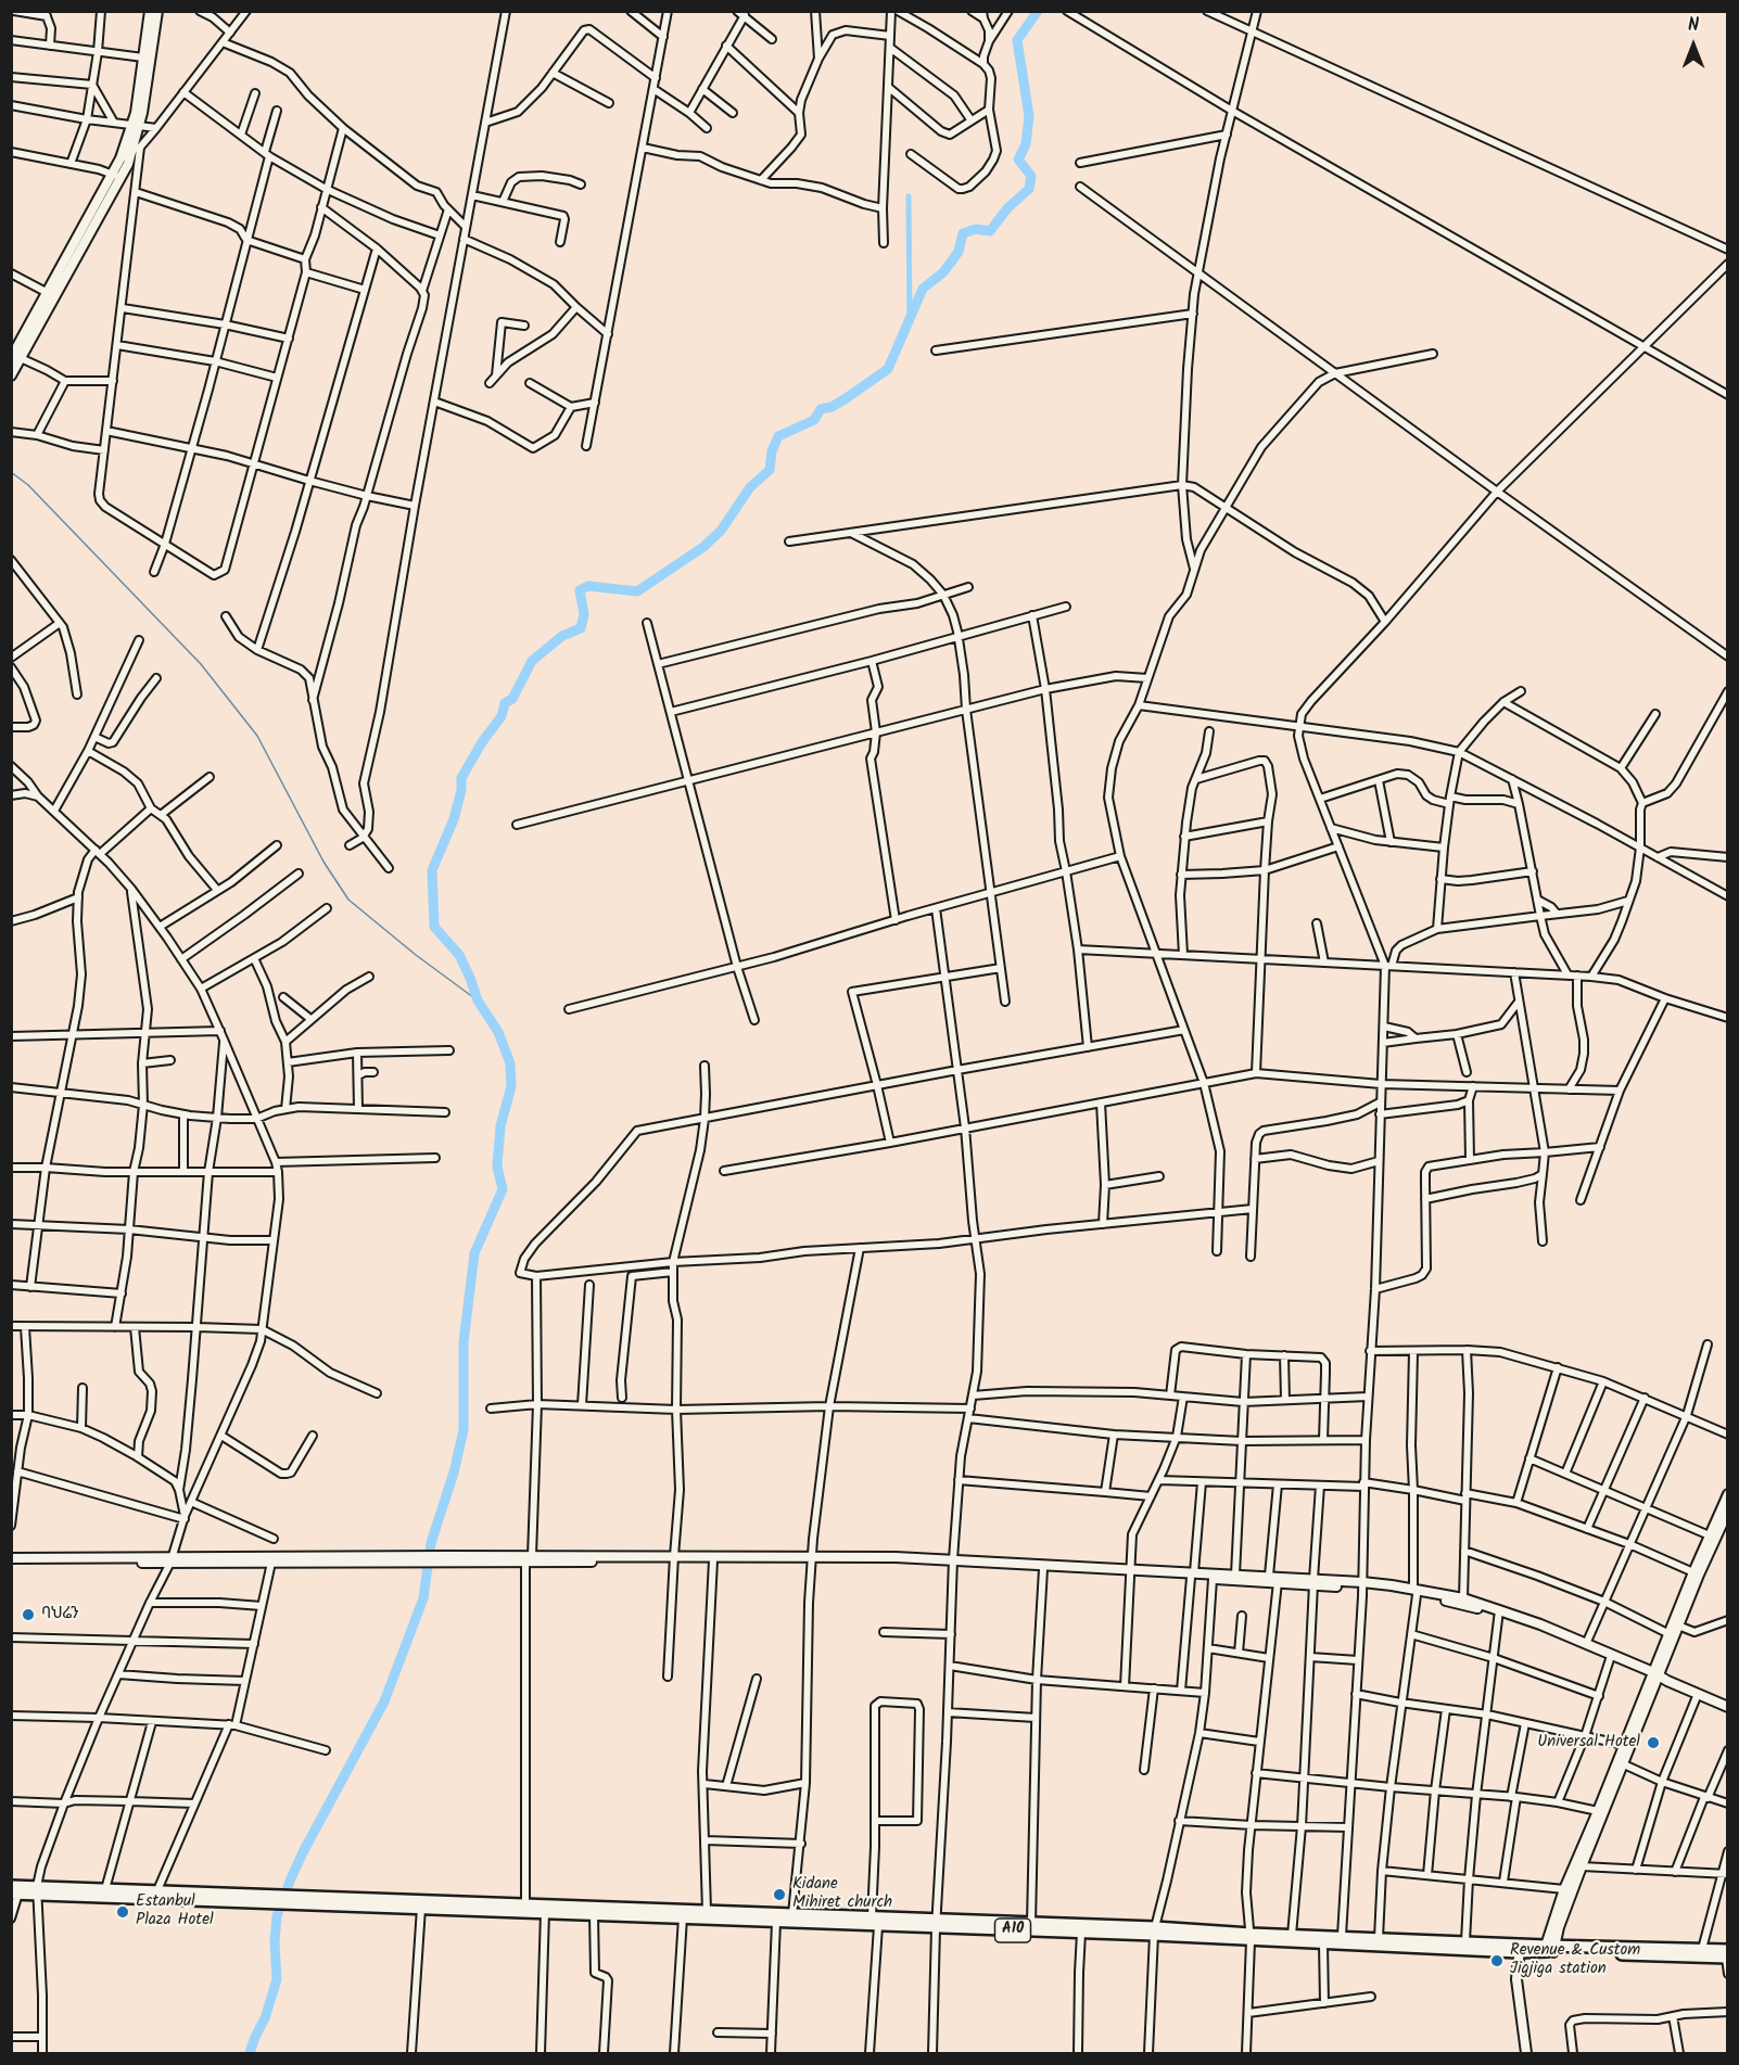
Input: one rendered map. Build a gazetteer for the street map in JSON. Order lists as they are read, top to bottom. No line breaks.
{"streets":{"highway":["A10"]},"places":["ባህሬን","Universal Hotel","Kidane Mihiret church","Estanbul Plaza Hotel","Revenue & Custom Jigjiga station"],"north":"top"}
